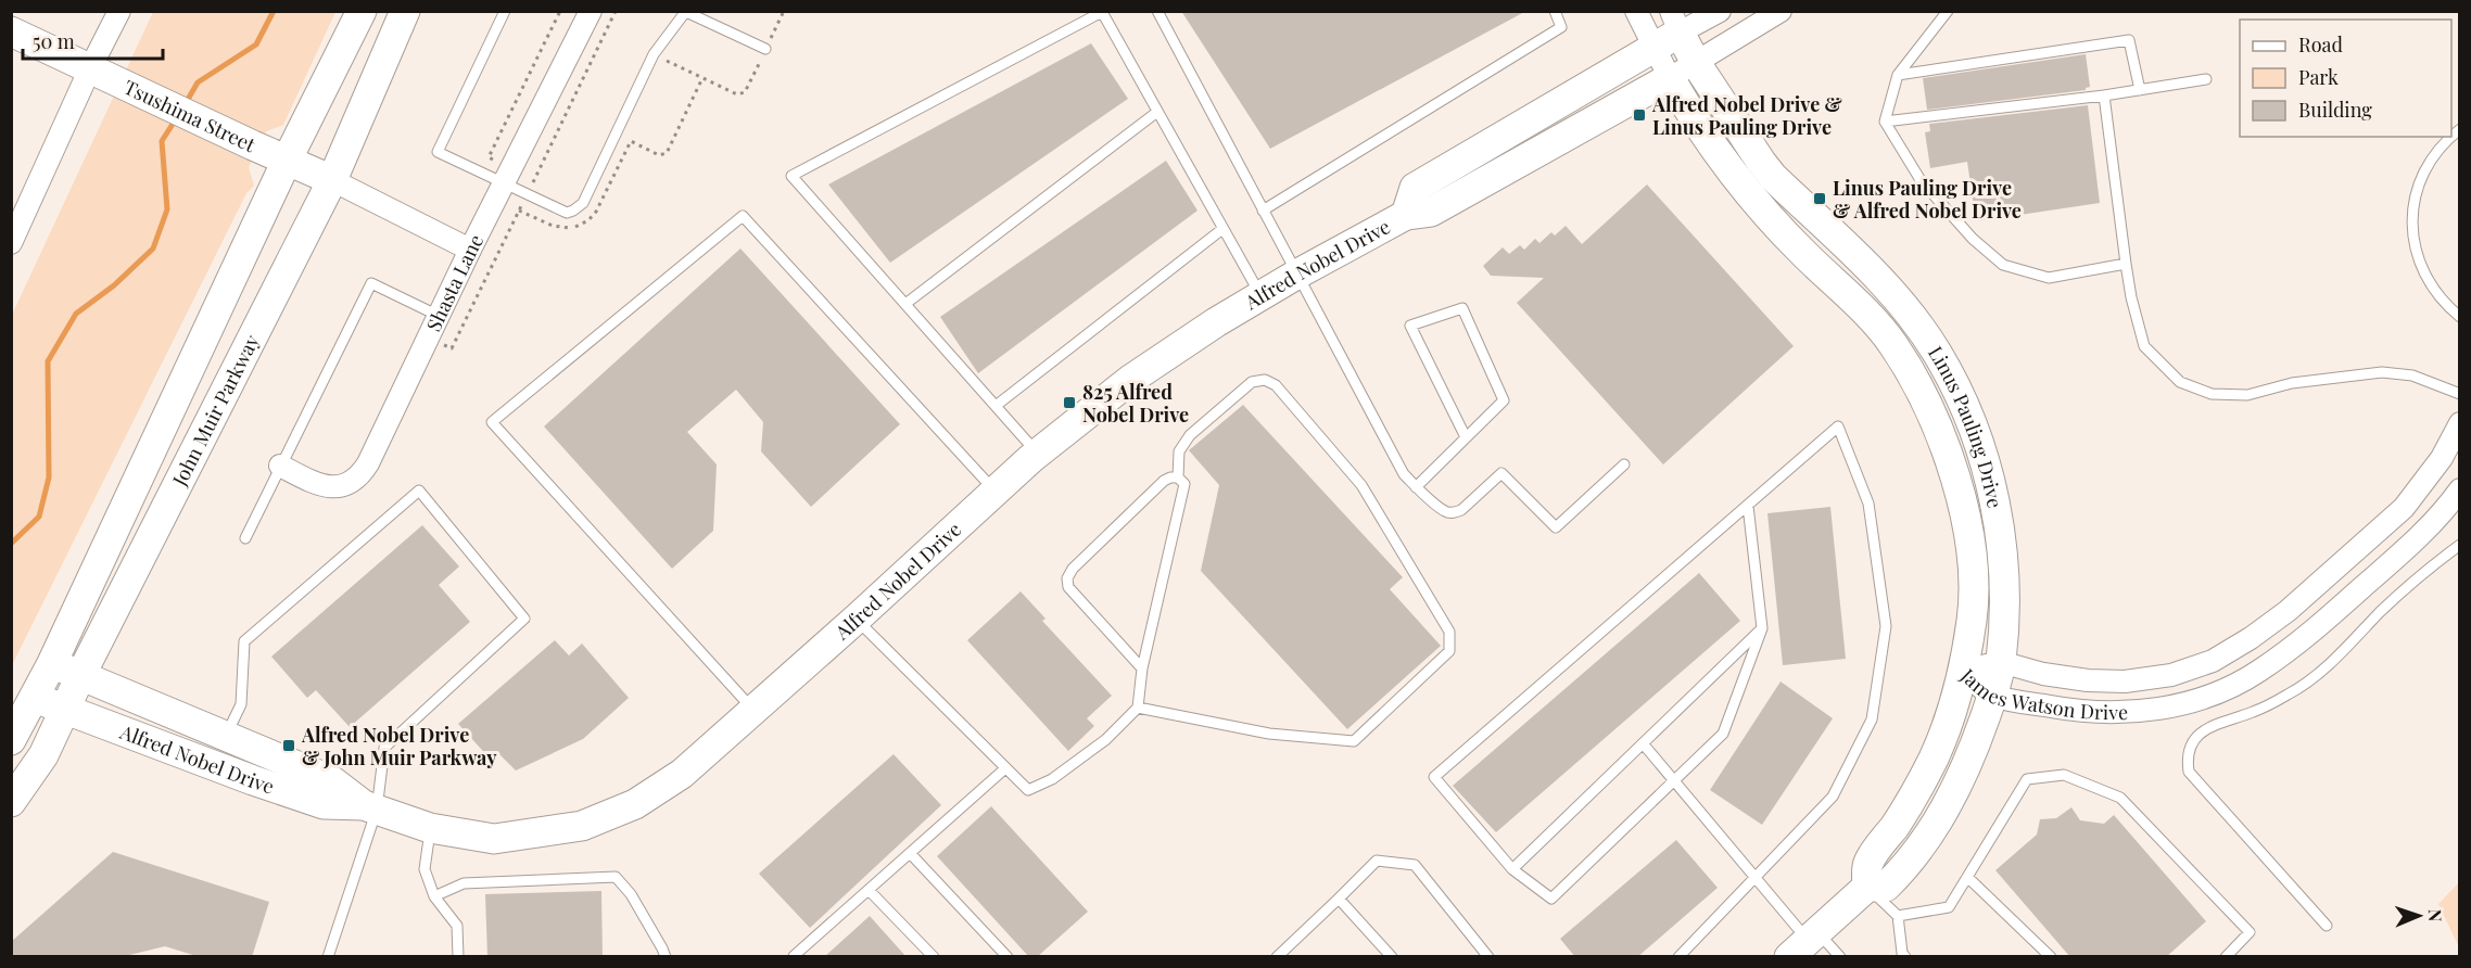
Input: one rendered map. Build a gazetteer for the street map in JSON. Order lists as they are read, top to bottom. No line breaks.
{"streets":{"street":["Tsushima Street","Alfred Nobel Drive","Shasta Lane","John Muir Parkway","Linus Pauling Drive","James Watson Drive"]},"crossings":[["Tsushima Street","John Muir Parkway"],["Alfred Nobel Drive","John Muir Parkway"],["Alfred Nobel Drive","Linus Pauling Drive"],["Linus Pauling Drive","James Watson Drive"]],"places":{"transit":["Alfred Nobel Drive & Linus Pauling Drive","Linus Pauling Drive & Alfred Nobel Drive","825 Alfred Nobel Drive","Alfred Nobel Drive & John Muir Parkway"]},"legend":["Road","Park","Building"],"scale_bar":"50 m","north":"right"}
